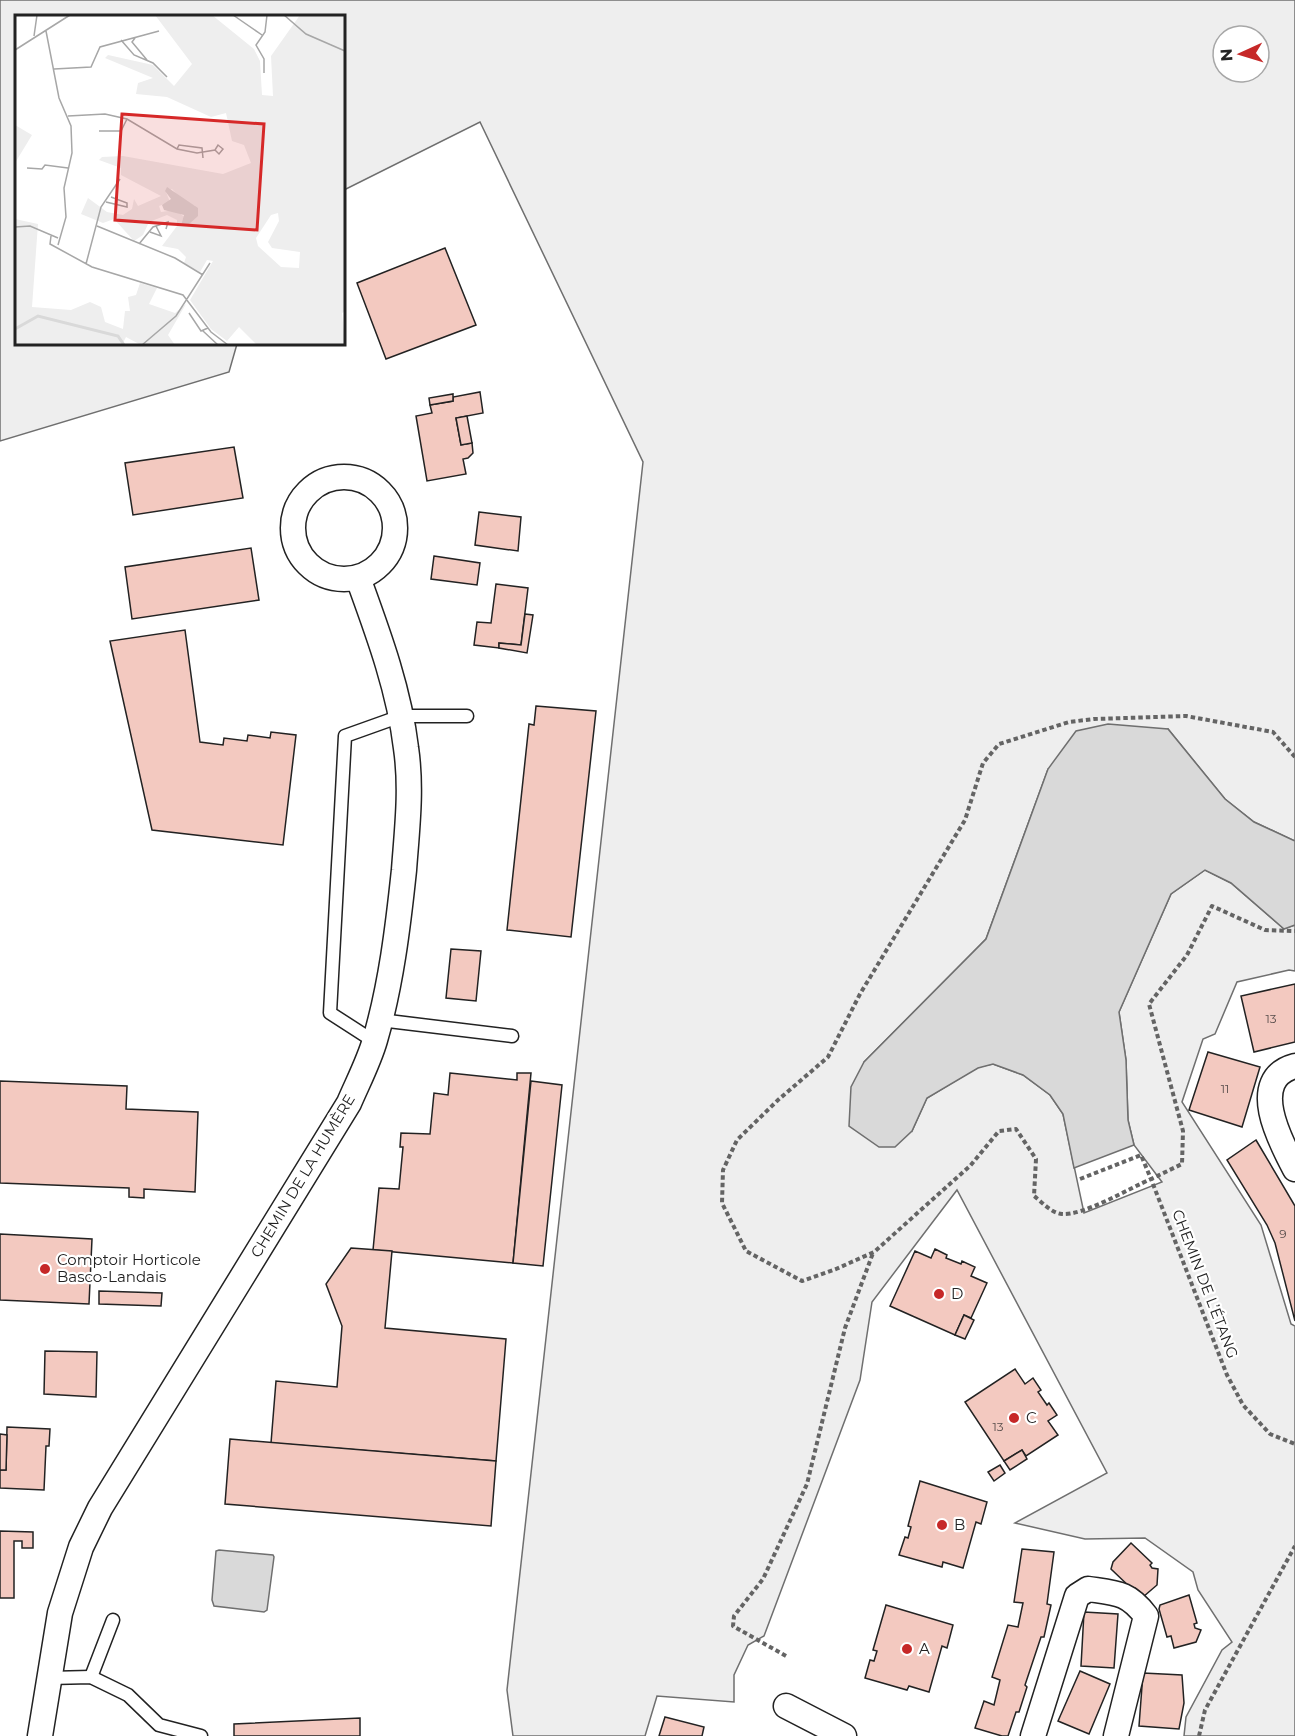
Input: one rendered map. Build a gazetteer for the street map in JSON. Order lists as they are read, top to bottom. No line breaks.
{"streets":{"street":["CHEMIN DE LA HUMÈRE"],"path":["CHEMIN DE L’ÉTANG"]},"places":["Comptoir Horticole Basco-Landais","D","C","B","A"],"house_numbers":["13","11","9","13"],"north":"left"}
